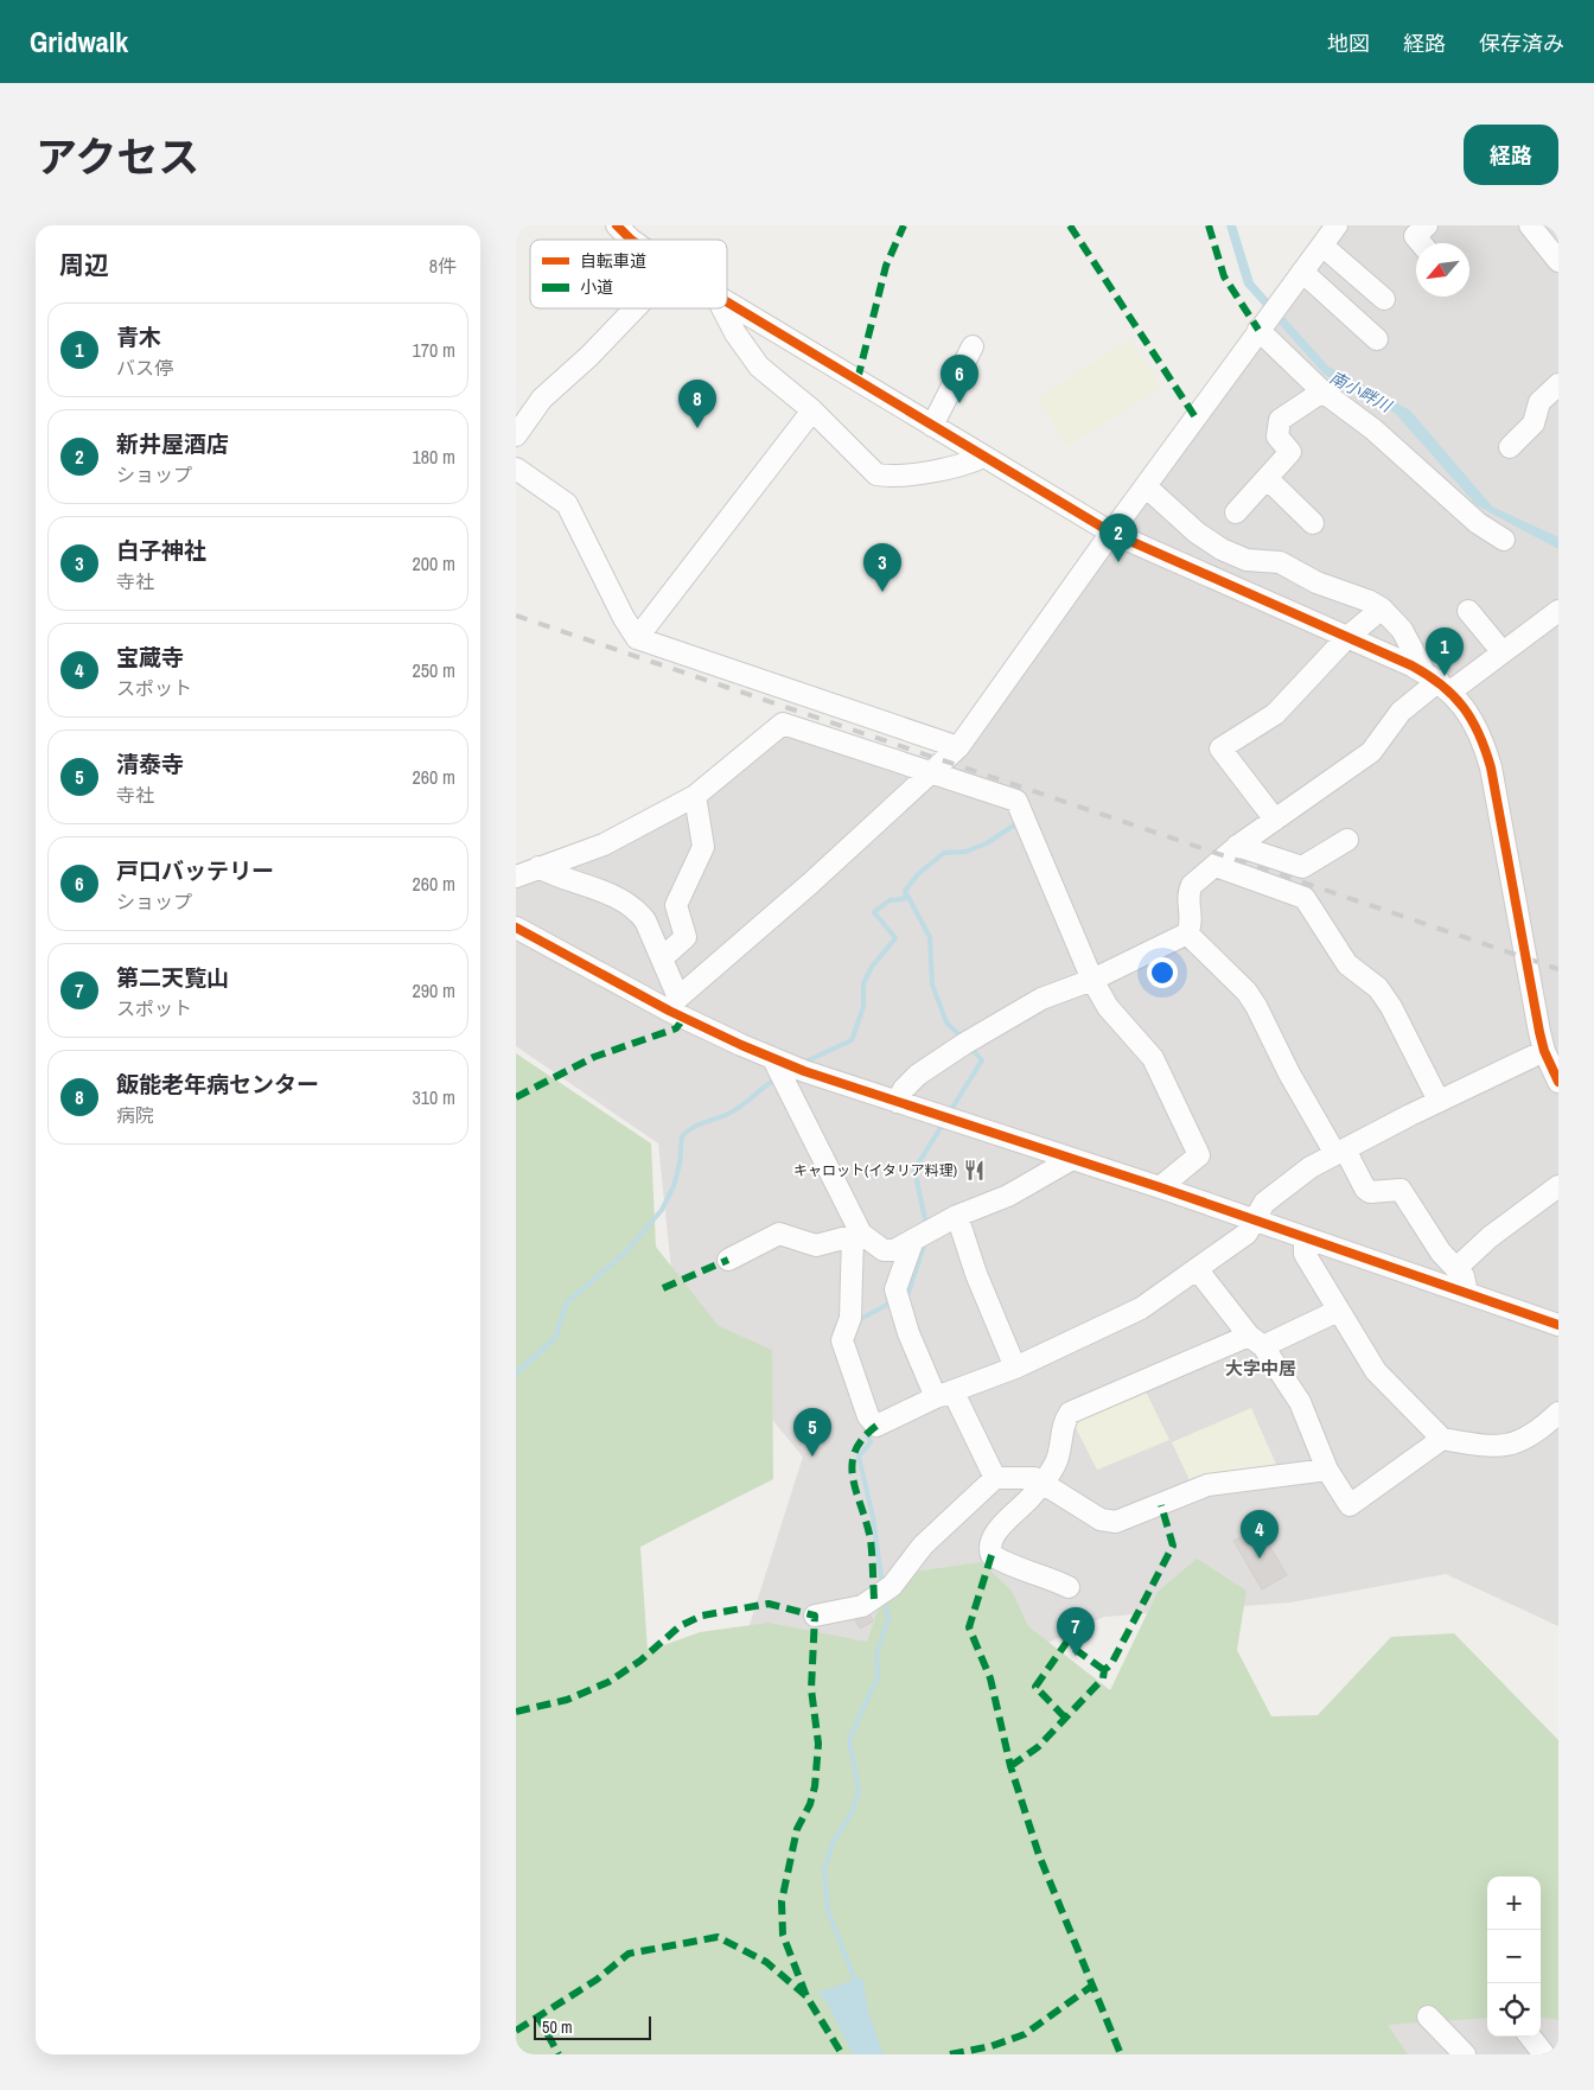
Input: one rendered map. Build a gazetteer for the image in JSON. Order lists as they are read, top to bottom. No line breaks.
{"districts":["大字中居"],"water":["南小畔川"],"places":{"restaurant":["キャロット(イタリア料理)"]},"legend":["自転車道","小道"],"scale_bar":"50 m","north":"bottom left","page":{"header":"Gridwalk","nav":["地図","経路","保存済み"],"title":"アクセス","buttons":"経路","heading":["周辺","8件"],"list":[{"mark":"1","name":"青木","note":"バス停","value":"170 m"},{"mark":"2","name":"新井屋酒店","note":"ショップ","value":"180 m"},{"mark":"3","name":"白子神社","note":"寺社","value":"200 m"},{"mark":"4","name":"宝蔵寺","note":"スポット","value":"250 m"},{"mark":"5","name":"清泰寺","note":"寺社","value":"260 m"},{"mark":"6","name":"戸口バッテリー","note":"ショップ","value":"260 m"},{"mark":"7","name":"第二天覧山","note":"スポット","value":"290 m"},{"mark":"8","name":"飯能老年病センター","note":"病院","value":"310 m"}],"pins":["6","8","2","3","1","5","4","7"],"map_buttons":["+","−"],"scale":"50 m"}}
